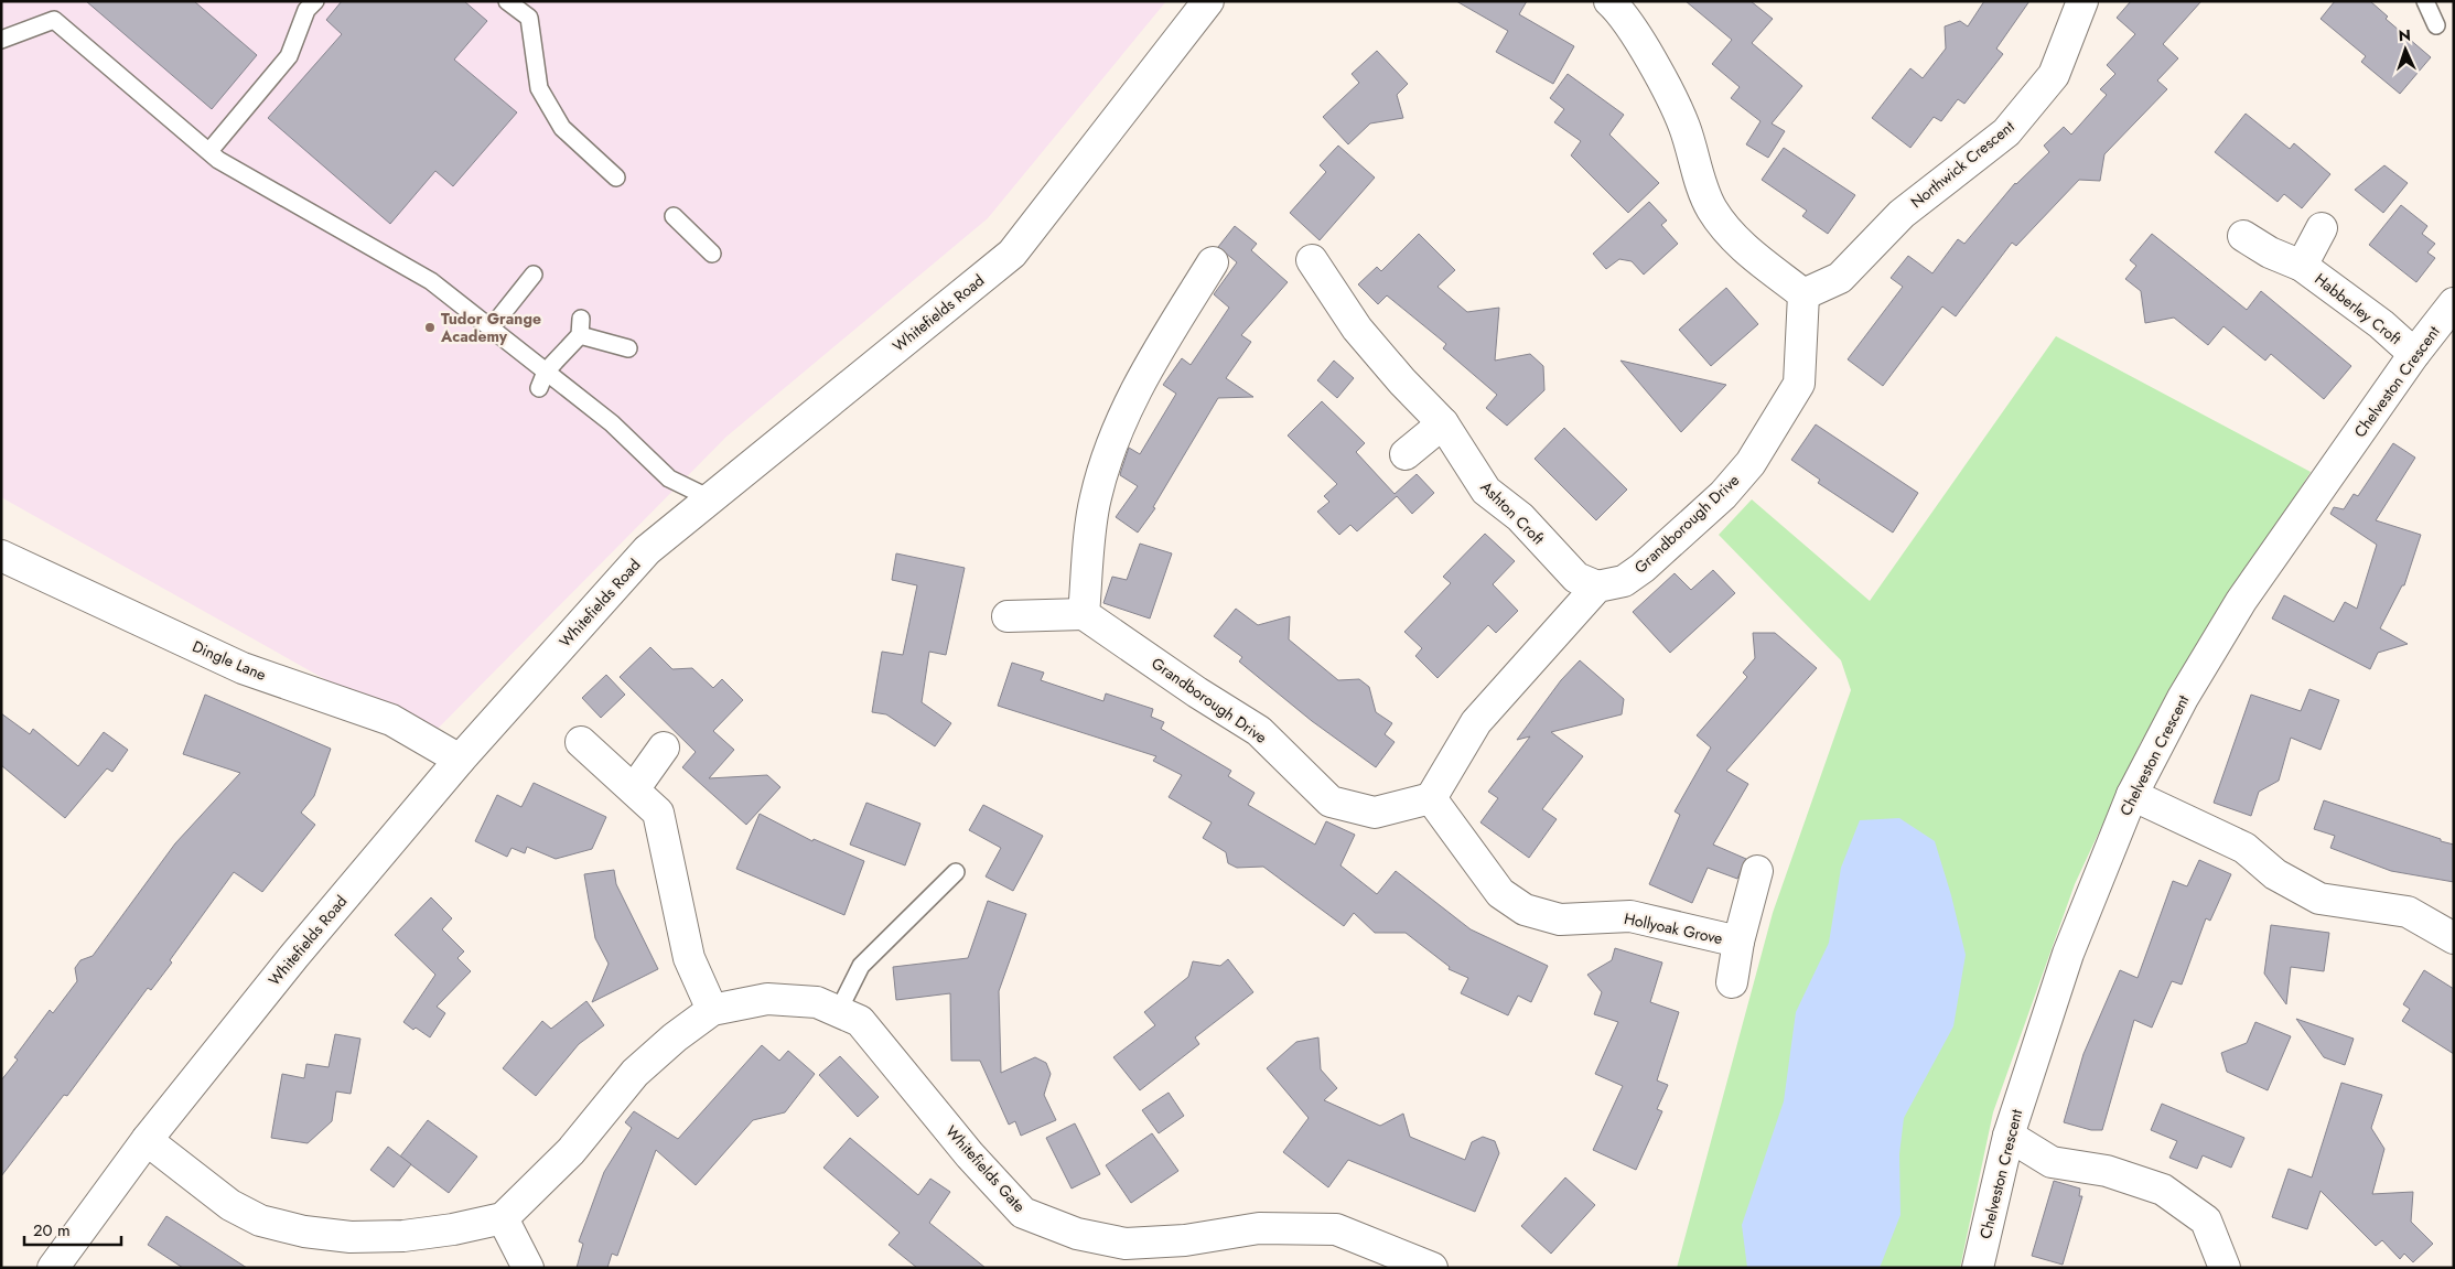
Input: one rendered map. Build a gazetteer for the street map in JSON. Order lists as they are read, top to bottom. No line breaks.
{"streets":{"street":["Northwick Crescent","Habberley Croft","Whitefields Road","Chelveston Crescent","Ashton Croft","Grandborough Drive","Dingle Lane","Hollyoak Grove","Whitefields Gate"]},"crossings":[["Northwick Crescent","Grandborough Drive"],["Habberley Croft","Chelveston Crescent"],["Whitefields Road","Dingle Lane"],["Ashton Croft","Grandborough Drive"],["Grandborough Drive","Hollyoak Grove"]],"places":["Tudor Grange Academy"],"scale_bar":"20 m","north":"top"}
